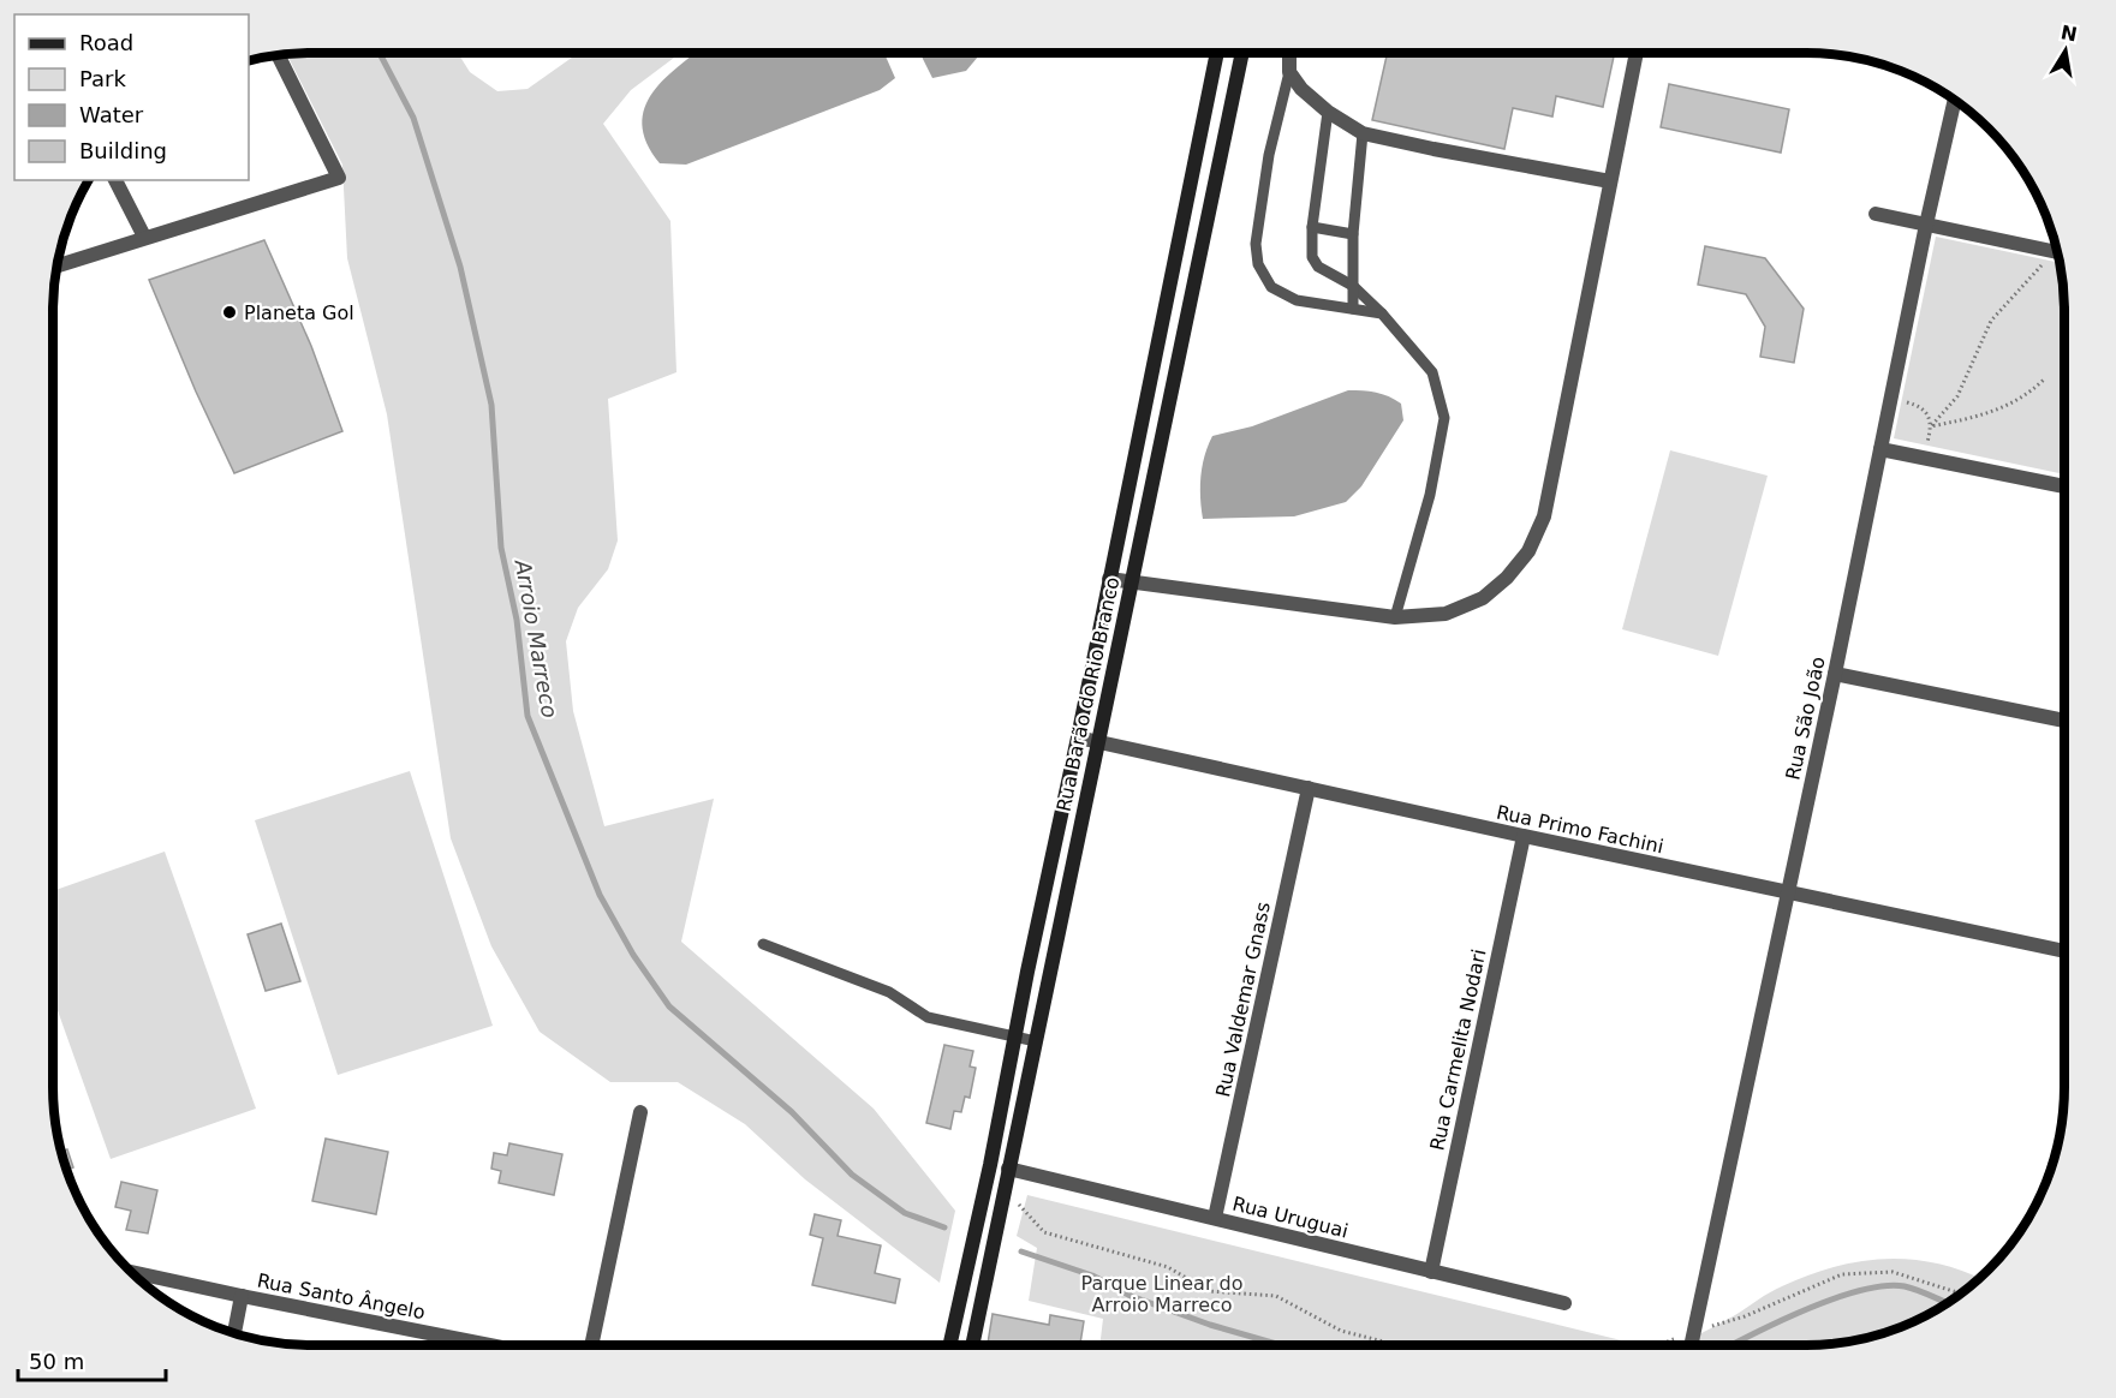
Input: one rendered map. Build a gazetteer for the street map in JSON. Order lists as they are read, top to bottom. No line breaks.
{"streets":{"main road":["Rua Barão do Rio Branco"],"street":["Rua São João","Rua Primo Fachini","Rua Valdemar Gnass","Rua Carmelita Nodari","Rua Uruguai","Rua Santo Ângelo"]},"crossings":[["Rua Barão do Rio Branco","Rua Primo Fachini"],["Rua Barão do Rio Branco","Rua Uruguai"],["Rua São João","Rua Primo Fachini"],["Rua Primo Fachini","Rua Valdemar Gnass"],["Rua Primo Fachini","Rua Carmelita Nodari"],["Rua Valdemar Gnass","Rua Uruguai"],["Rua Carmelita Nodari","Rua Uruguai"]],"water":["Arroio Marreco"],"parks":["Parque Linear do Arroio Marreco"],"places":["Planeta Gol"],"legend":["Road","Park","Water","Building"],"scale_bar":"50 m","north":"top"}
